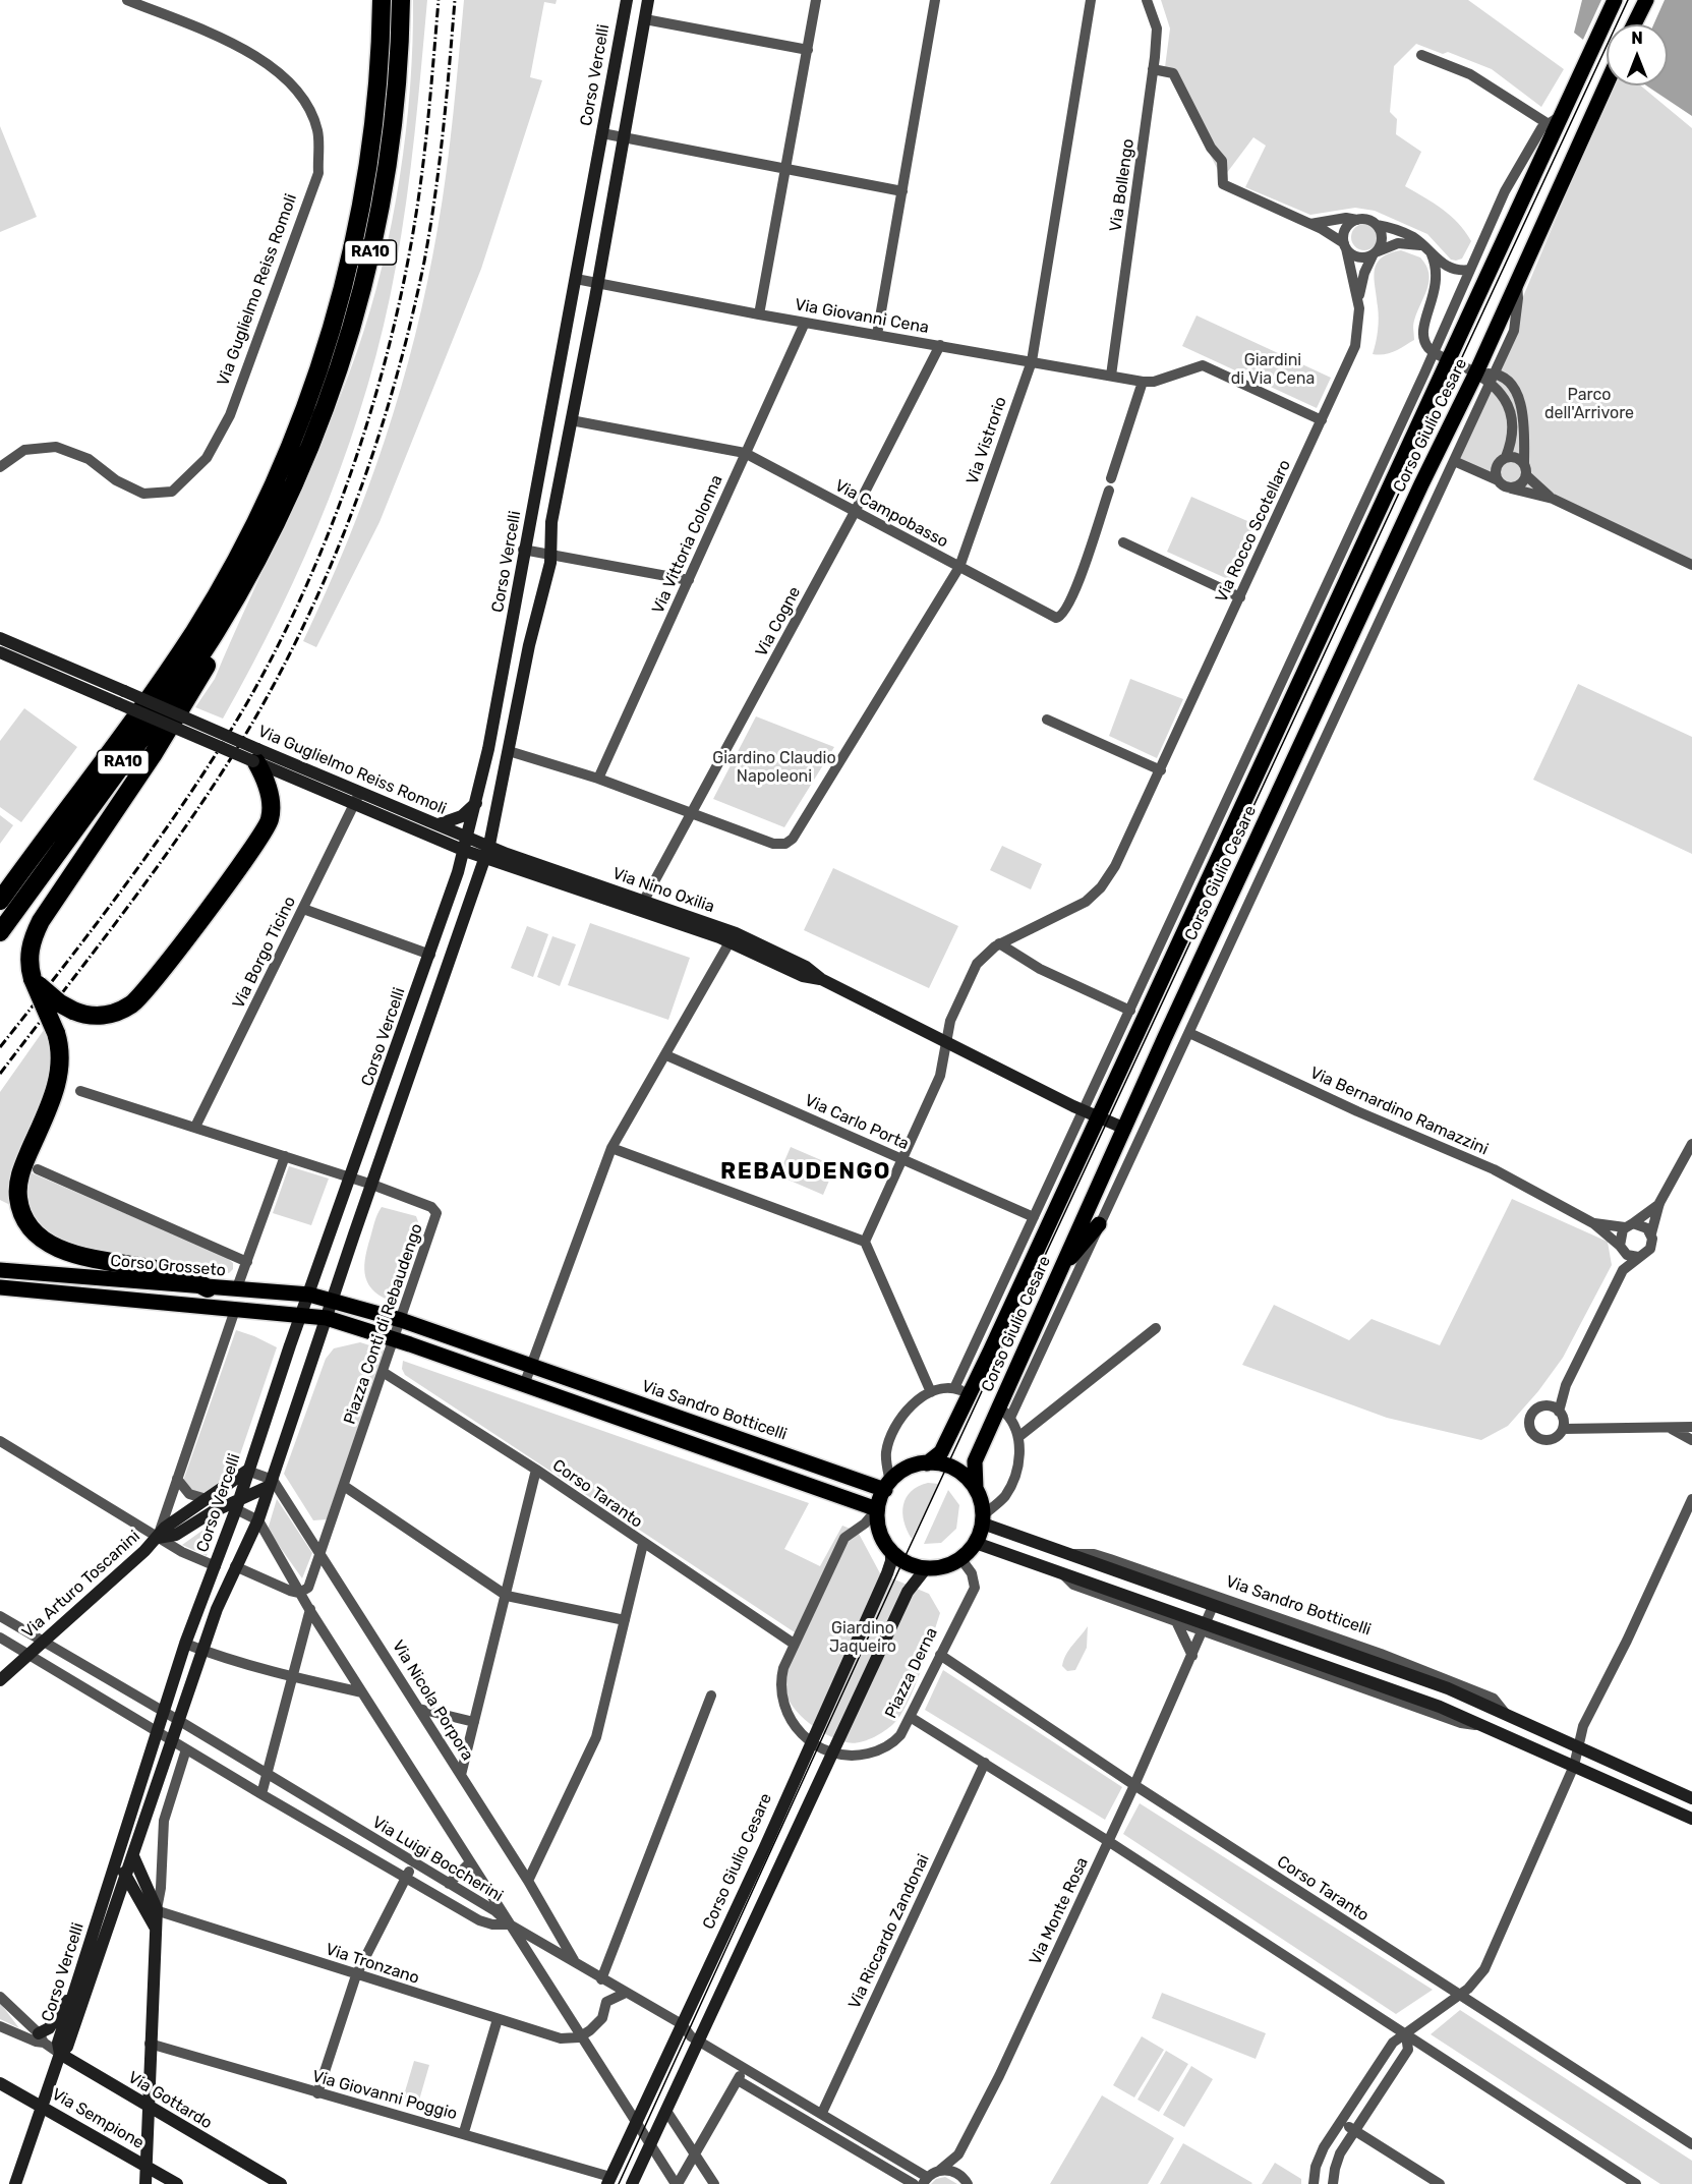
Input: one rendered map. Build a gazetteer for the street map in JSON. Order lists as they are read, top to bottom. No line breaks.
{"streets":{"highway":["RA10"],"main road":["Corso Vercelli","Via Guglielmo Reiss Romoli","Corso Giulio Cesare","Via Nino Oxilia","Corso Grosseto","Via Sandro Botticelli","Via Arturo Toscanini","Piazza Derna","Via Gottardo","Via Sempione"],"street":["Via Bollengo","Via Giovanni Cena","Via Vistrorio","Via Campobasso","Via Rocco Scotellaro","Via Vittoria Colonna","Via Cogne","Via Borgo Ticino","Via Bernardino Ramazzini","Via Carlo Porta","Piazza Conti di Rebaudengo","Corso Taranto","Via Nicola Porpora","Via Luigi Boccherini","Via Monte Rosa","Via Riccardo Zandonai","Via Tronzano","Via Giovanni Poggio"]},"crossings":[["Corso Vercelli","Via Guglielmo Reiss Romoli"],["Corso Vercelli","Via Giovanni Cena"],["Corso Vercelli","Via Campobasso"],["Corso Vercelli","Via Nino Oxilia"],["Corso Vercelli","Corso Grosseto"],["Corso Vercelli","Piazza Conti di Rebaudengo"],["Corso Vercelli","Via Sandro Botticelli"],["Corso Vercelli","Via Arturo Toscanini"],["Corso Vercelli","Via Nicola Porpora"],["Corso Vercelli","Via Luigi Boccherini"],["Corso Vercelli","Via Gottardo"],["Corso Vercelli","Via Sempione"],["Via Bollengo","Via Giovanni Cena"],["RA10","Corso Grosseto"],["Via Guglielmo Reiss Romoli","Via Nino Oxilia"],["Via Guglielmo Reiss Romoli","Via Borgo Ticino"],["Via Giovanni Cena","Via Vistrorio"],["Via Giovanni Cena","Via Campobasso"],["Via Giovanni Cena","Via Rocco Scotellaro"],["Via Giovanni Cena","Via Vittoria Colonna"],["Via Giovanni Cena","Via Cogne"],["Corso Giulio Cesare","Via Nino Oxilia"],["Corso Giulio Cesare","Via Bernardino Ramazzini"],["Corso Giulio Cesare","Via Carlo Porta"],["Corso Giulio Cesare","Via Sandro Botticelli"],["Corso Giulio Cesare","Piazza Derna"],["Corso Giulio Cesare","Via Nicola Porpora"],["Corso Giulio Cesare","Via Giovanni Poggio"],["Via Vistrorio","Via Campobasso"],["Via Vistrorio","Via Cogne"],["Via Campobasso","Via Vittoria Colonna"],["Via Campobasso","Via Cogne"],["Via Rocco Scotellaro","Via Nino Oxilia"],["Via Rocco Scotellaro","Via Carlo Porta"],["Via Cogne","Via Nino Oxilia"],["Via Borgo Ticino","Piazza Conti di Rebaudengo"],["Corso Grosseto","Via Sandro Botticelli"],["Piazza Conti di Rebaudengo","Via Sandro Botticelli"],["Piazza Conti di Rebaudengo","Corso Taranto"],["Piazza Conti di Rebaudengo","Via Nicola Porpora"],["Via Sandro Botticelli","Piazza Derna"],["Via Sandro Botticelli","Via Monte Rosa"],["Corso Taranto","Piazza Derna"],["Corso Taranto","Via Monte Rosa"],["Via Arturo Toscanini","Via Nicola Porpora"],["Via Arturo Toscanini","Via Luigi Boccherini"],["Via Nicola Porpora","Via Luigi Boccherini"],["Via Nicola Porpora","Via Monte Rosa"],["Via Nicola Porpora","Via Riccardo Zandonai"],["Via Nicola Porpora","Via Tronzano"]],"districts":["REBAUDENGO"],"parks":["Giardini di Via Cena","Parco dell'Arrivore","Giardino Claudio Napoleoni","Giardino Jaqueiro"],"north":"top"}
